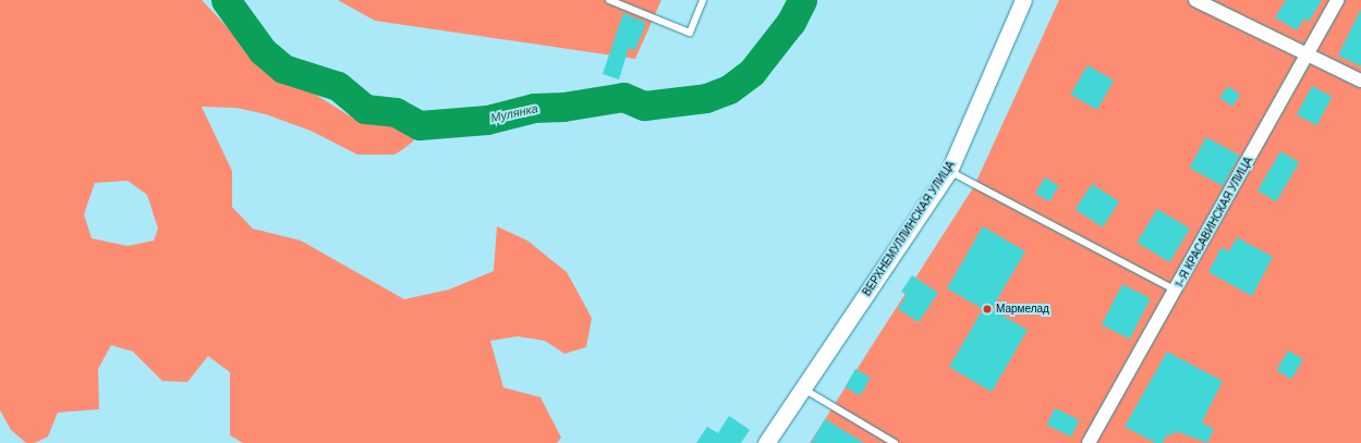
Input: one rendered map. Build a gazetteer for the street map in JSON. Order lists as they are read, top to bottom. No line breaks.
{"streets":{"street":["1-Я КРАСАВИНСКАЯ УЛИЦА","ВЕРХНЕМУЛЛИНСКАЯ УЛИЦА"]},"water":["Мулянка"],"places":["Мармелад"]}
